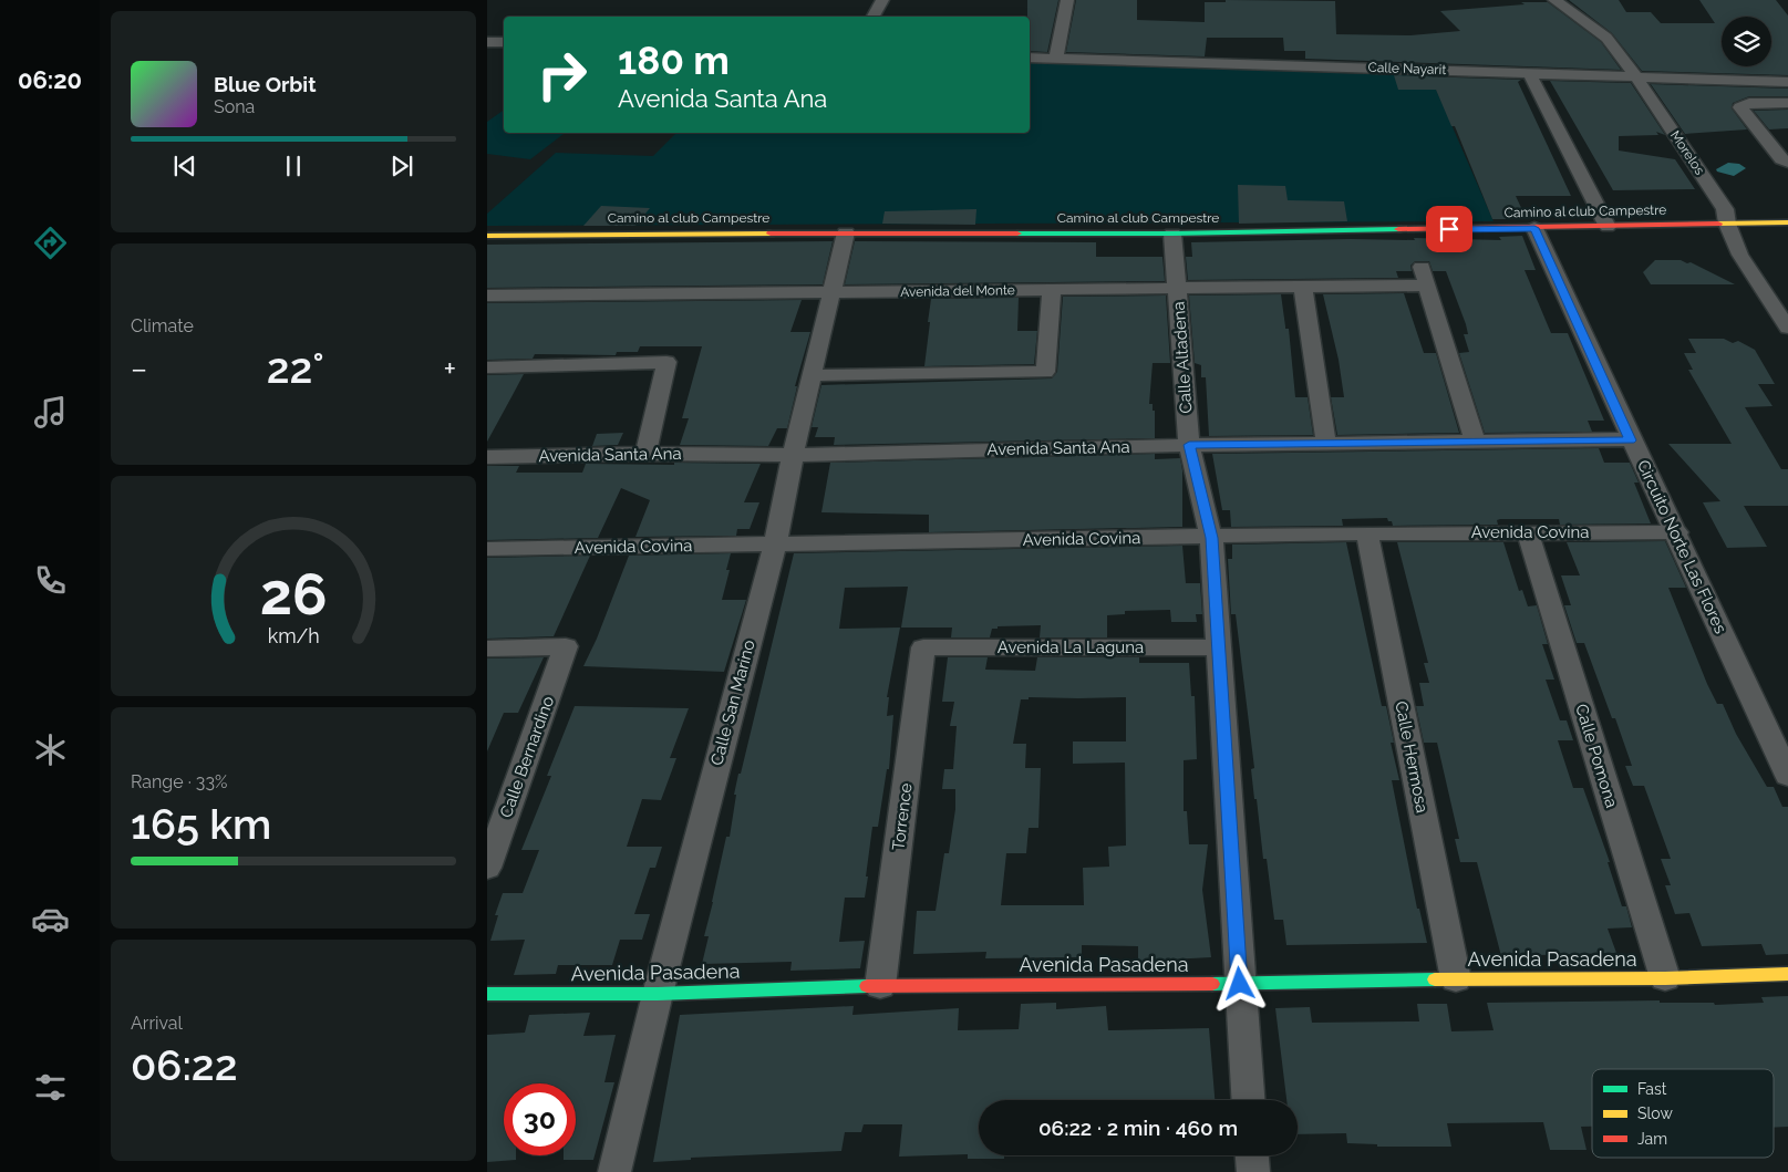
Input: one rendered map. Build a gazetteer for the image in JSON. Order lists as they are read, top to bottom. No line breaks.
{"streets":{"main road":["Camino al club Campestre","Avenida Pasadena"],"street":["Calle Nayarit","Morelos","Avenida del Monte","Calle Altadena","Avenida Santa Ana","Avenida Covina","Circuito Norte Las Flores","Avenida La Laguna","Calle San Marino","Calle Pomona","Calle Bernardino","Calle Hermosa","Torrence"]},"crossings":[["Calle Nayarit","Morelos"],["Morelos","Camino al club Campestre"],["Camino al club Campestre","Calle Altadena"],["Camino al club Campestre","Circuito Norte Las Flores"],["Camino al club Campestre","Calle San Marino"],["Avenida del Monte","Calle Altadena"],["Avenida del Monte","Calle San Marino"],["Calle Altadena","Avenida Santa Ana"],["Calle Altadena","Avenida Covina"],["Calle Altadena","Avenida La Laguna"],["Calle Altadena","Avenida Pasadena"],["Avenida Santa Ana","Circuito Norte Las Flores"],["Avenida Santa Ana","Calle San Marino"],["Avenida Covina","Circuito Norte Las Flores"],["Avenida Covina","Calle San Marino"],["Avenida Covina","Calle Pomona"],["Avenida Covina","Calle Hermosa"],["Avenida La Laguna","Torrence"],["Calle San Marino","Avenida Pasadena"],["Calle Pomona","Avenida Pasadena"],["Calle Hermosa","Avenida Pasadena"],["Torrence","Avenida Pasadena"]],"legend":["Fast","Slow","Jam"],"page":{"tabs":"06:20","turn":["180 m","Avenida Santa Ana"],"song":["Blue Orbit","Sona"],"tile":["Climate",["Range · 33%","165 km"],["Arrival","06:22"]],"heat":["−","22°","+"],"limit":"30","trip":"06:22 · 2 min · 460 m","gauge":["26","km/h"]}}
